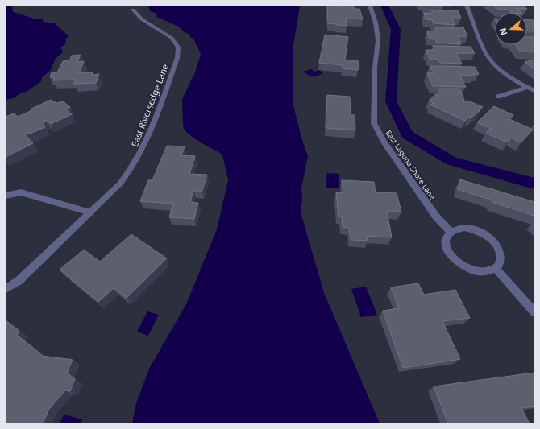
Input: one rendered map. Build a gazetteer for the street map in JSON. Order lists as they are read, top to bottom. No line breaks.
{"streets":{"street":["East Riversedge Lane","East Laguna Shore Lane"]},"north":"left"}
